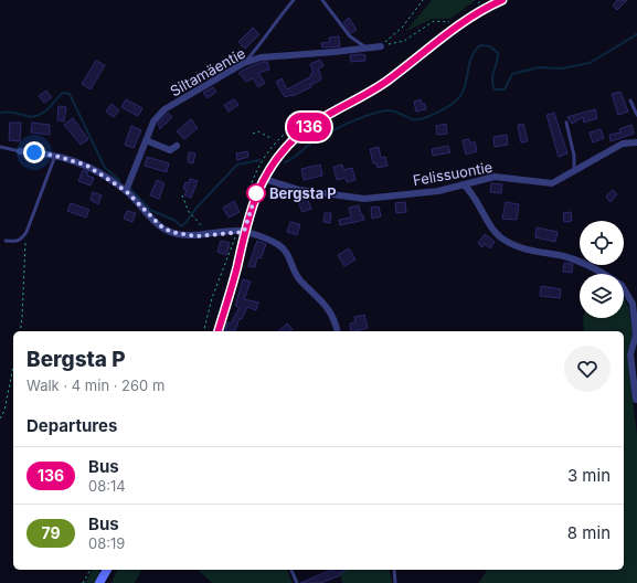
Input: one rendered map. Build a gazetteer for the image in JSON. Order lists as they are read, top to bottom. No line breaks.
{"streets":{"street":["Siltamäentie","Felissuontie"]},"places":["Bergsta P"],"lines":["bus line 136"],"page":{"on_map":"136","heading":[["Bergsta P","Walk · 4 min · 260 m"],"Departures"],"list":[{"mark":"136","name":"Bus","note":"08:14","value":"3 min"},{"mark":"79","name":"Bus","note":"08:19","value":"8 min"}]}}
